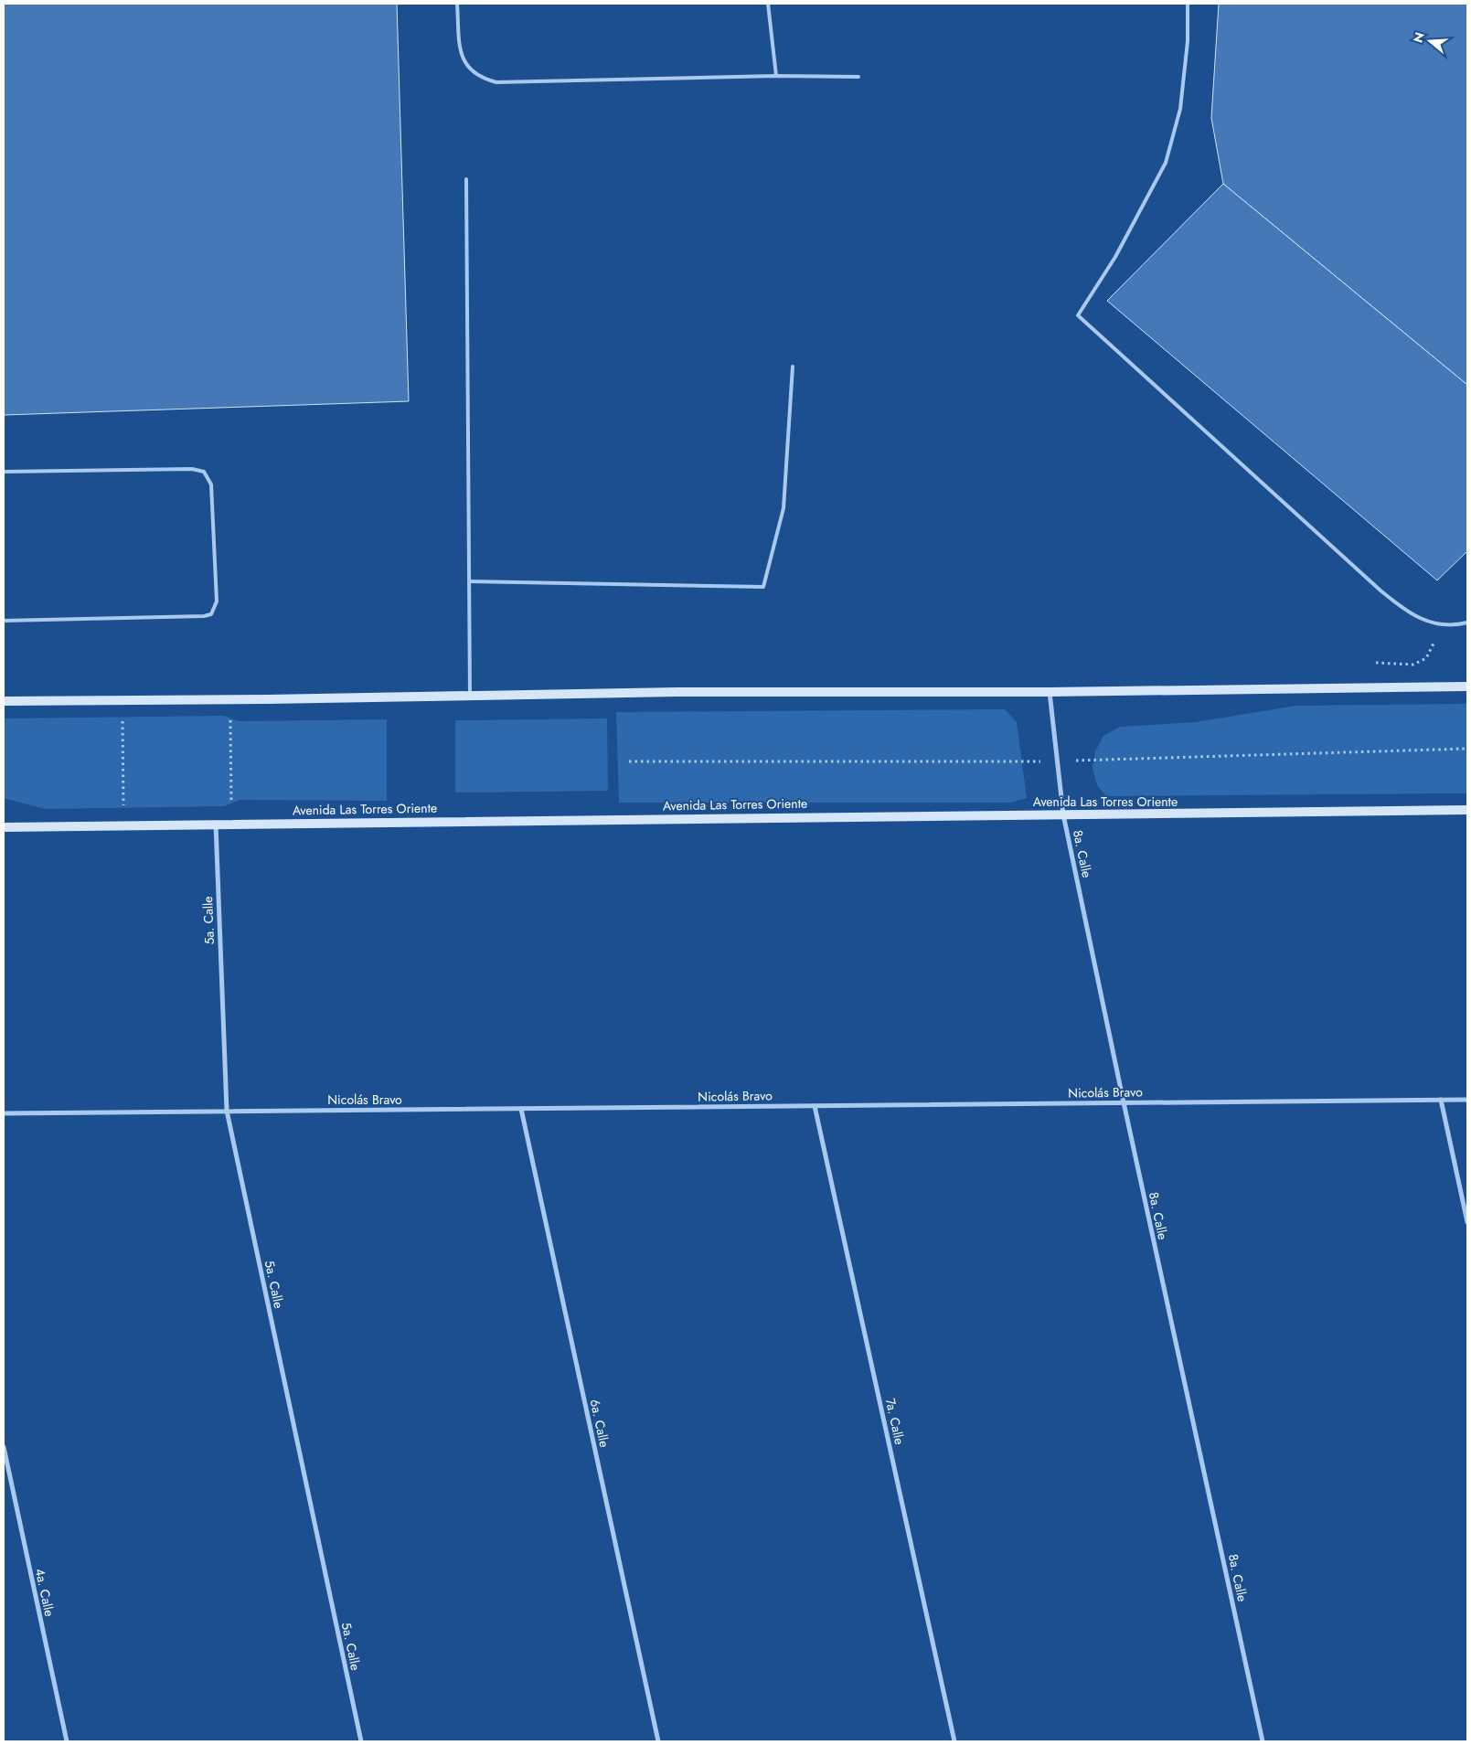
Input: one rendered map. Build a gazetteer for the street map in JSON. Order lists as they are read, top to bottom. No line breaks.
{"streets":{"street":["Avenida Las Torres Oriente","8a. Calle","5a. Calle","Nicolás Bravo","7a. Calle","6a. Calle","4a. Calle"]},"crossings":[["Avenida Las Torres Oriente","8a. Calle"],["Avenida Las Torres Oriente","5a. Calle"],["8a. Calle","Nicolás Bravo"],["5a. Calle","Nicolás Bravo"],["Nicolás Bravo","7a. Calle"],["Nicolás Bravo","6a. Calle"]],"north":"left"}
